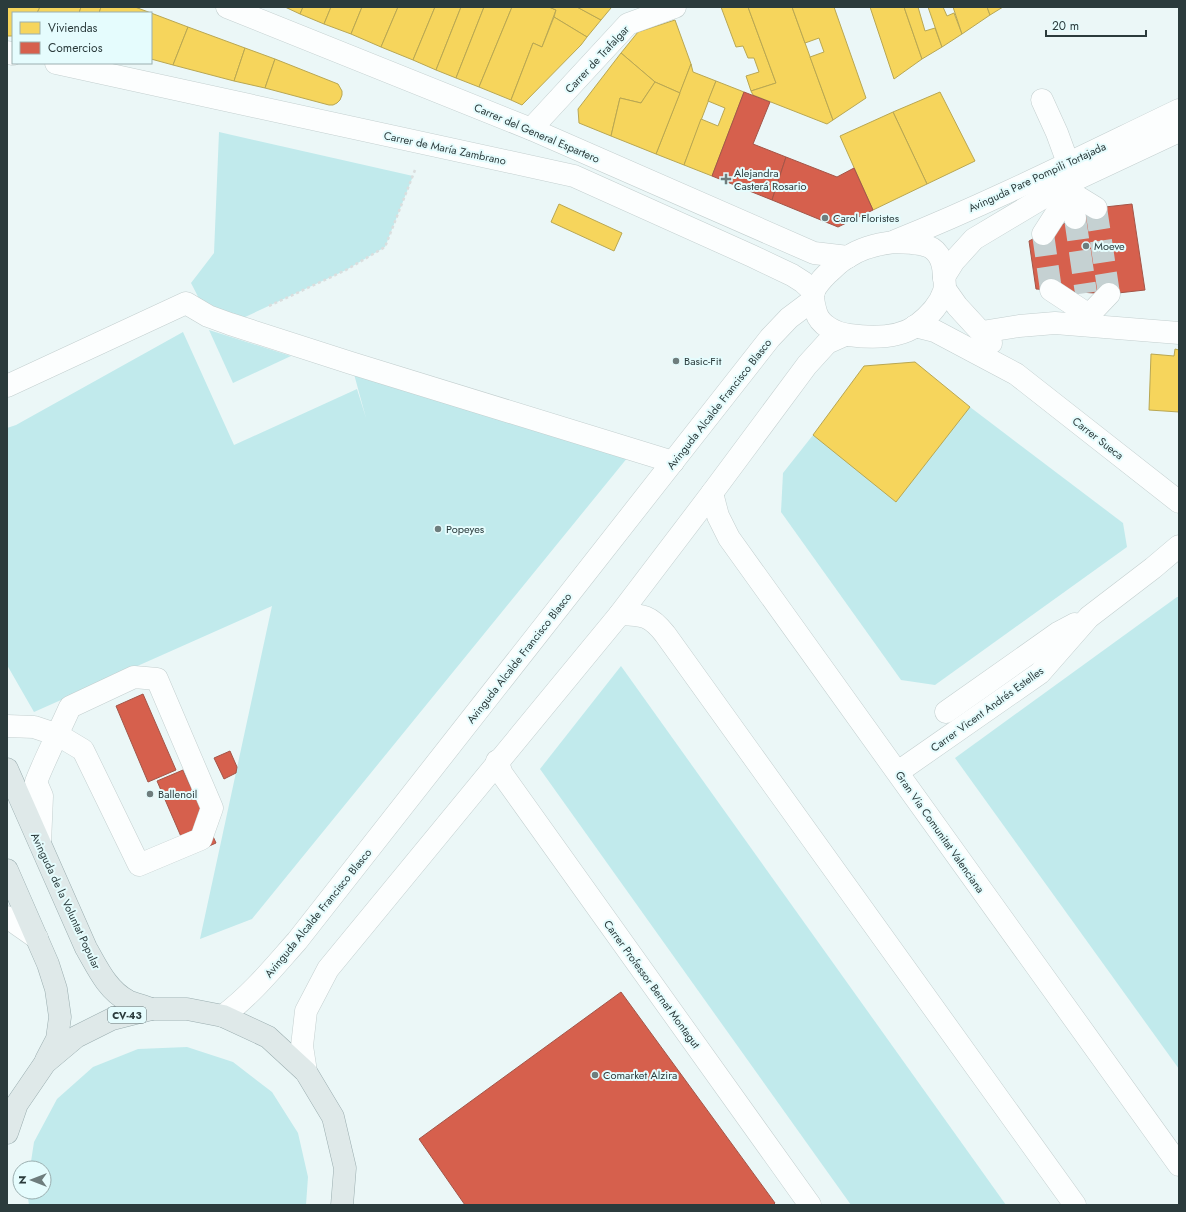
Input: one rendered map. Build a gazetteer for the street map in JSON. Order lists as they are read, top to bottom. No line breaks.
{"streets":{"main road":["Avinguda de la Voluntat Popular","CV-43"],"street":["Carrer de Trafalgar","Carrer del General Espartero","Carrer de María Zambrano","Avinguda Pare Pompili Tortajada","Avinguda Alcalde Francisco Blasco","Carrer Sueca","Carrer Vicent Andrés Estelles","Gran Via Comunitat Valenciana","Carrer Professor Bernat Montagut"]},"crossings":[["Carrer de Trafalgar","Carrer del General Espartero"],["Carrer del General Espartero","Carrer de María Zambrano"],["Carrer del General Espartero","Avinguda Pare Pompili Tortajada"],["Carrer del General Espartero","Avinguda Alcalde Francisco Blasco"],["Carrer del General Espartero","Carrer Sueca"],["Carrer de María Zambrano","Avinguda Pare Pompili Tortajada"],["Carrer de María Zambrano","Avinguda Alcalde Francisco Blasco"],["Carrer de María Zambrano","Carrer Sueca"],["Avinguda Pare Pompili Tortajada","Avinguda Alcalde Francisco Blasco"],["Avinguda Pare Pompili Tortajada","Carrer Sueca"],["Avinguda Alcalde Francisco Blasco","Carrer Sueca"],["Avinguda Alcalde Francisco Blasco","CV-43"],["Carrer Vicent Andrés Estelles","Gran Via Comunitat Valenciana"],["Avinguda de la Voluntat Popular","CV-43"]],"places":{"health":["Alejandra Casterá Rosario"],"other":["Carol Floristes","Moeve","Basic-Fit","Popeyes","Ballenoil","Comarket Alzira"]},"legend":["Viviendas","Comercios"],"scale_bar":"20 m","north":"left"}
